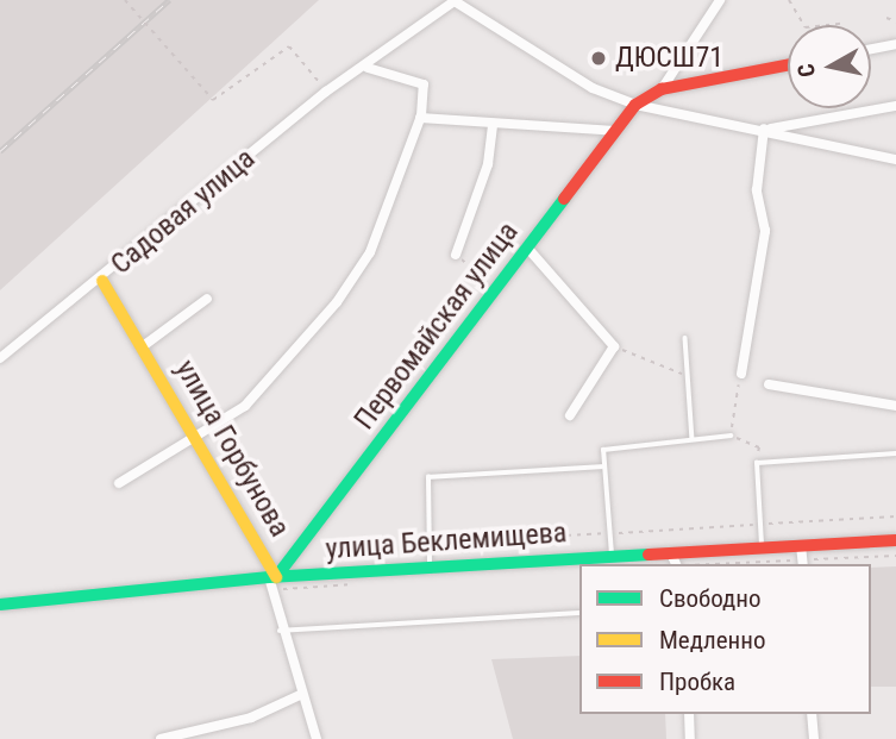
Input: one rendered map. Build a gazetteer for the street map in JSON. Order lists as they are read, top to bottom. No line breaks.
{"streets":{"street":["Садовая улица","Первомайская улица","улица Горбунова","улица Беклемищева"]},"crossings":[["Садовая улица","улица Горбунова"],["Первомайская улица","улица Горбунова"],["Первомайская улица","улица Беклемищева"],["улица Горбунова","улица Беклемищева"]],"places":["ДЮСШ71"],"legend":["Свободно","Медленно","Пробка"],"north":"left"}
